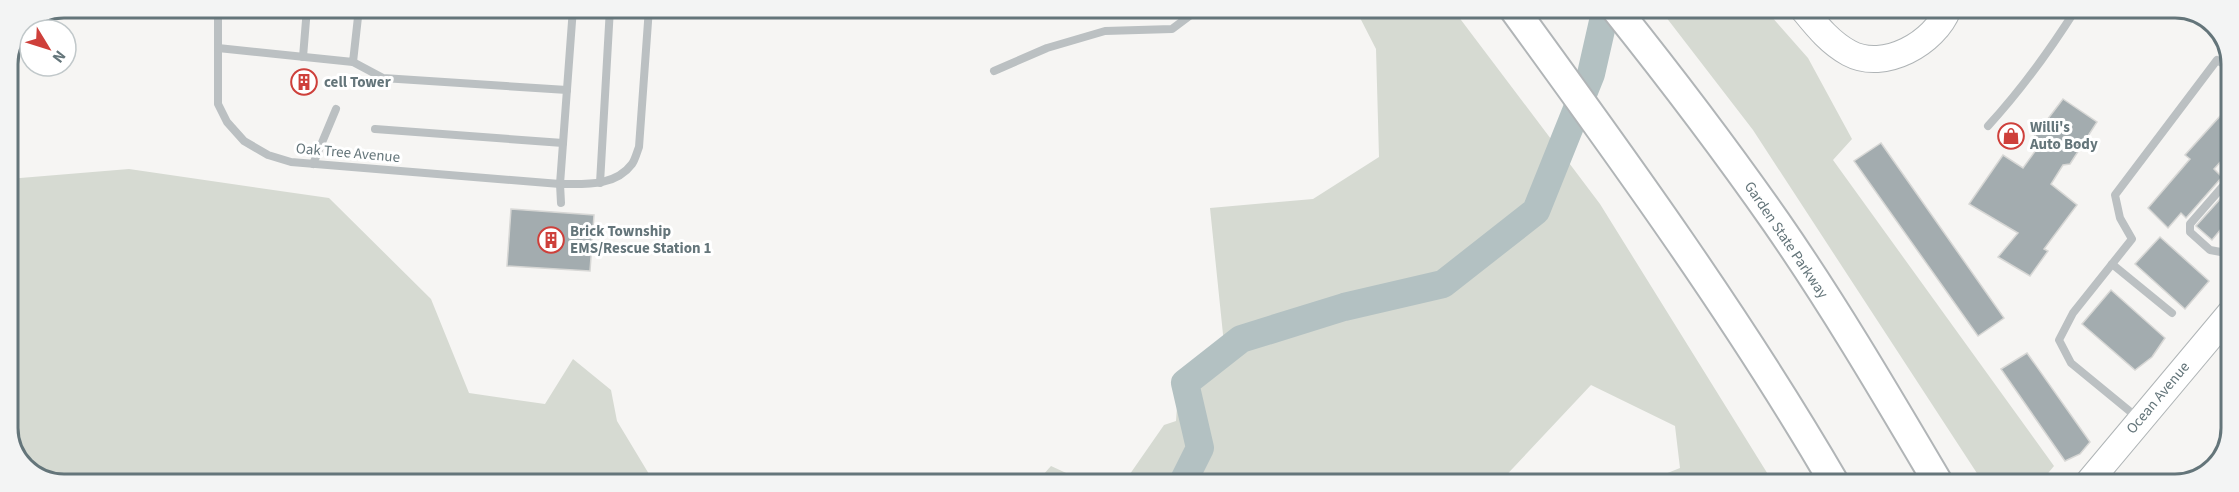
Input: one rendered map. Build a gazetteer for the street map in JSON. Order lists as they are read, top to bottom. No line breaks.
{"streets":{"highway":["Garden State Parkway"],"main road":["Ocean Avenue"],"lane":["Oak Tree Avenue"]},"places":{"building":["cell Tower","Brick Township EMS/Rescue Station 1"],"shop":["Willi's Auto Body"]},"north":"bottom right"}
